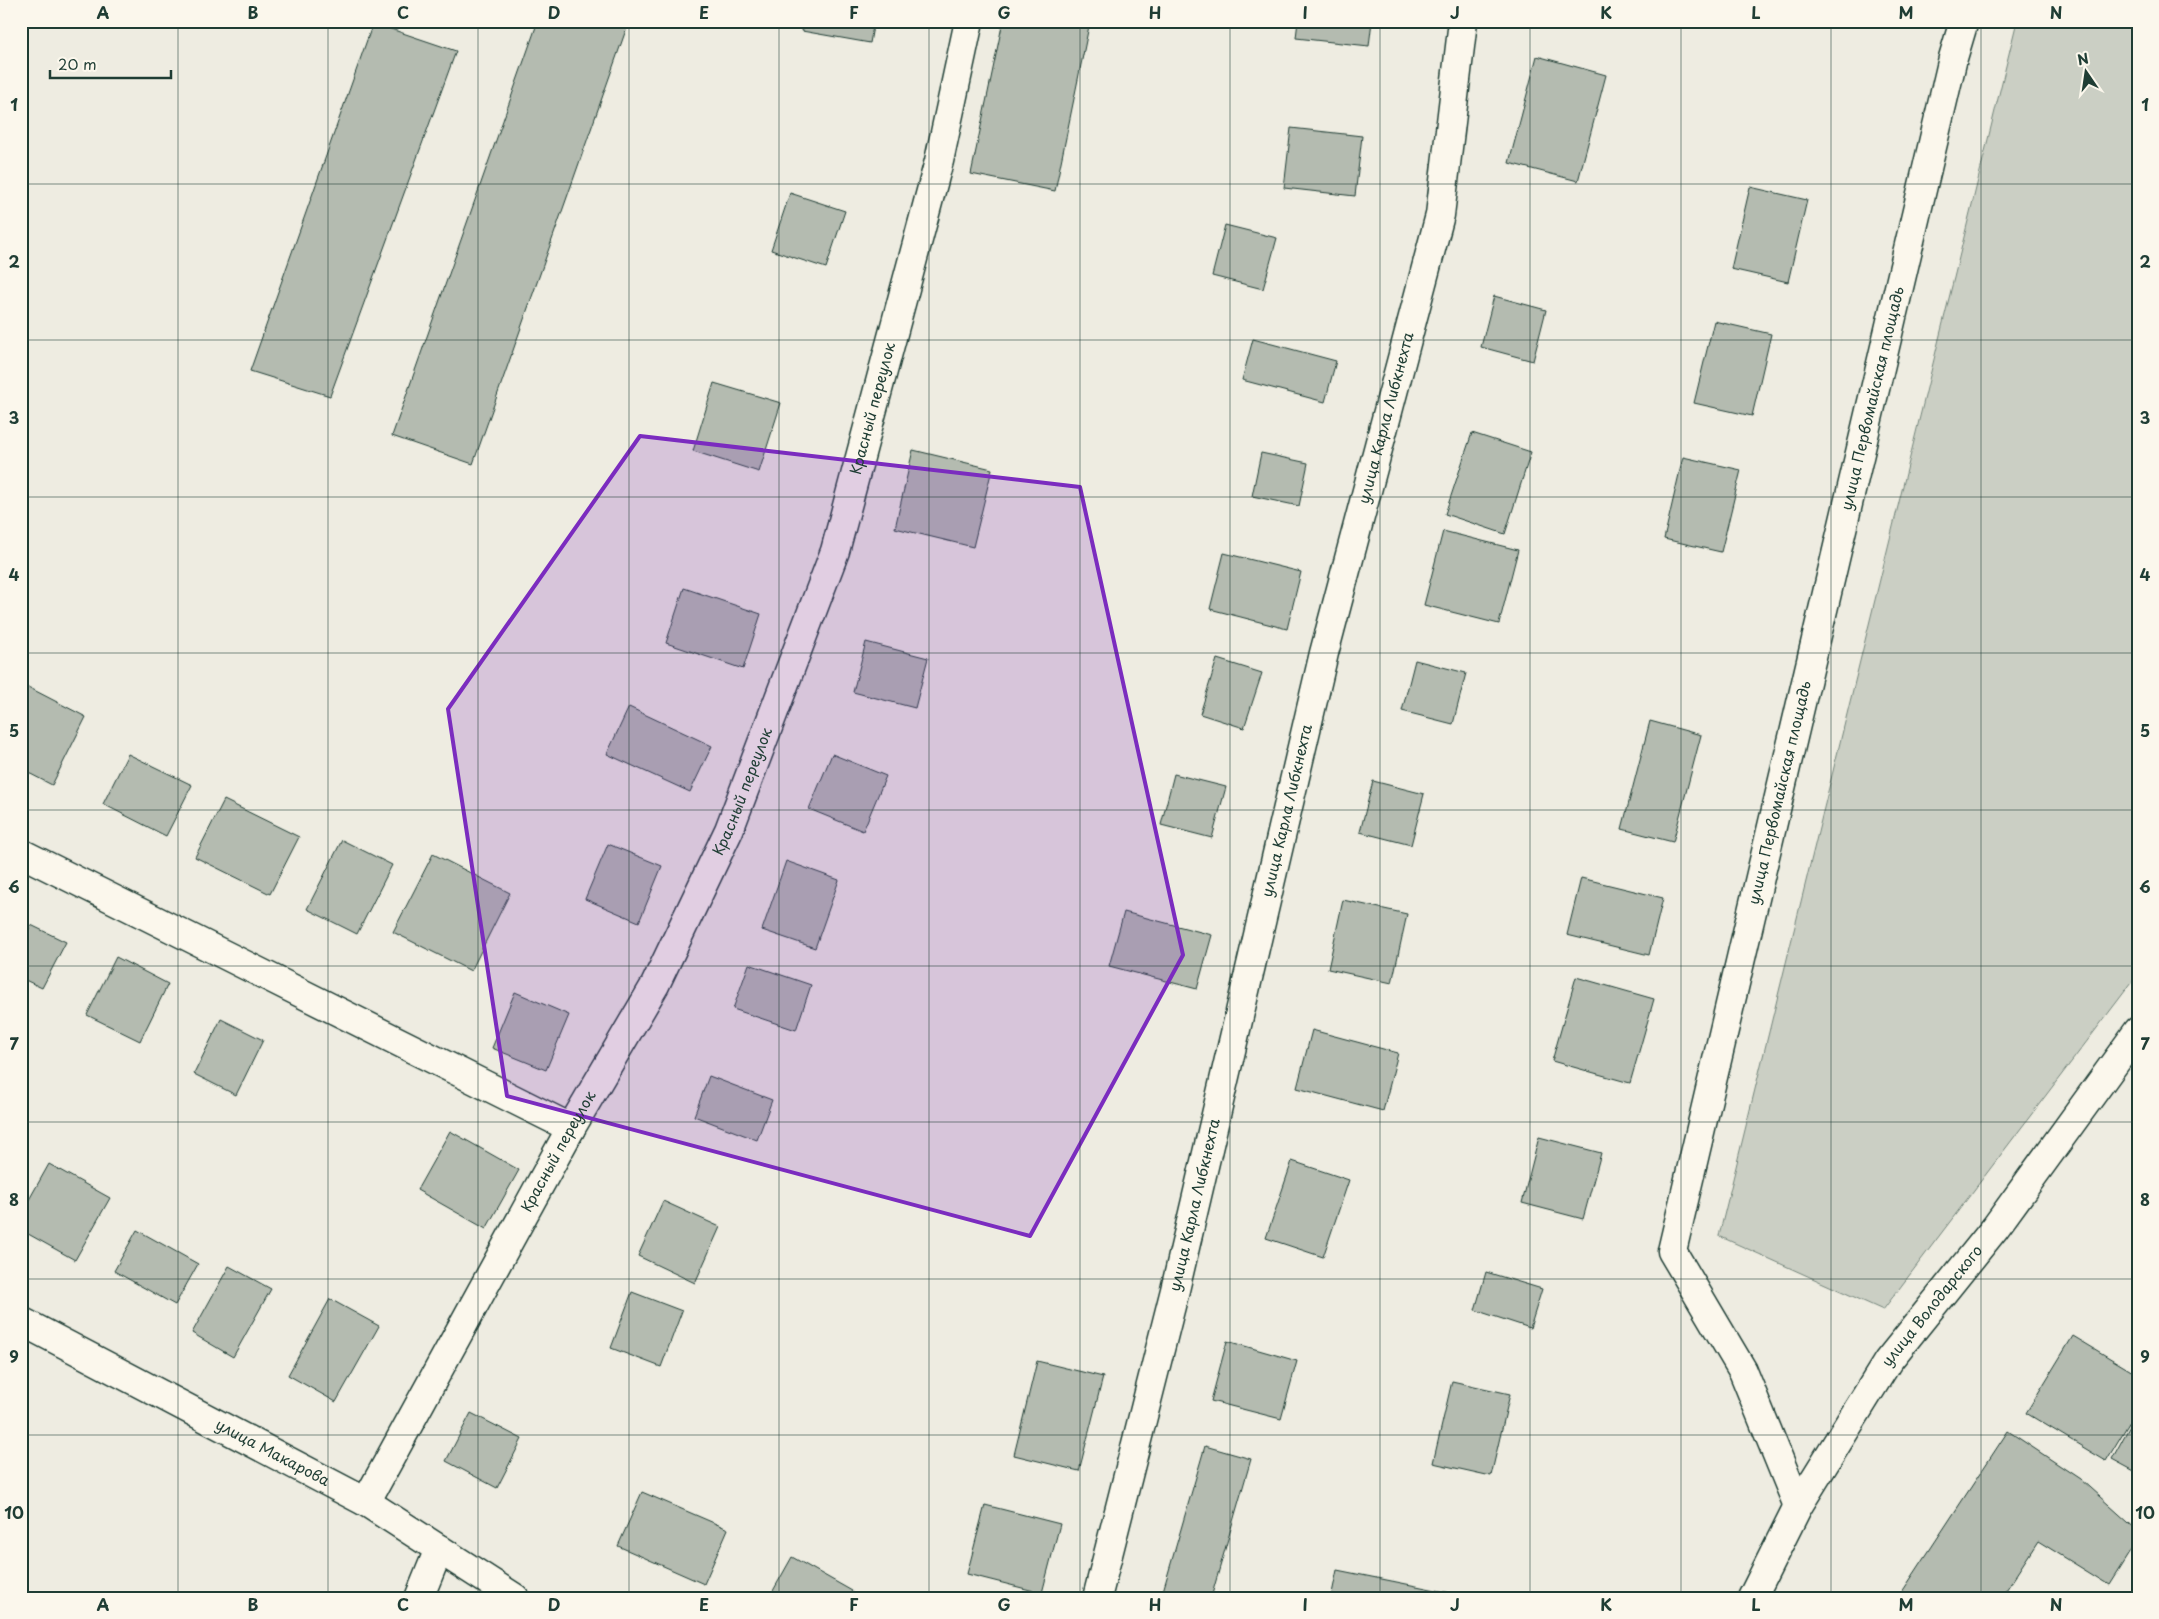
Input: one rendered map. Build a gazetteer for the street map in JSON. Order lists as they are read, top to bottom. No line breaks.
{"streets":{"street":["улица Первомайская площадь","Красный переулок","улица Карла Либкнехта","улица Володарского","улица Макарова"]},"crossings":[["улица Первомайская площадь","улица Володарского"],["Красный переулок","улица Макарова"]],"scale_bar":"20 m","north":"top","grid":{"columns":["A","B","C","D","E","F","G","H","I","J","K","L","M","N"],"rows":["1","2","3","4","5","6","7","8","9","10"]}}
